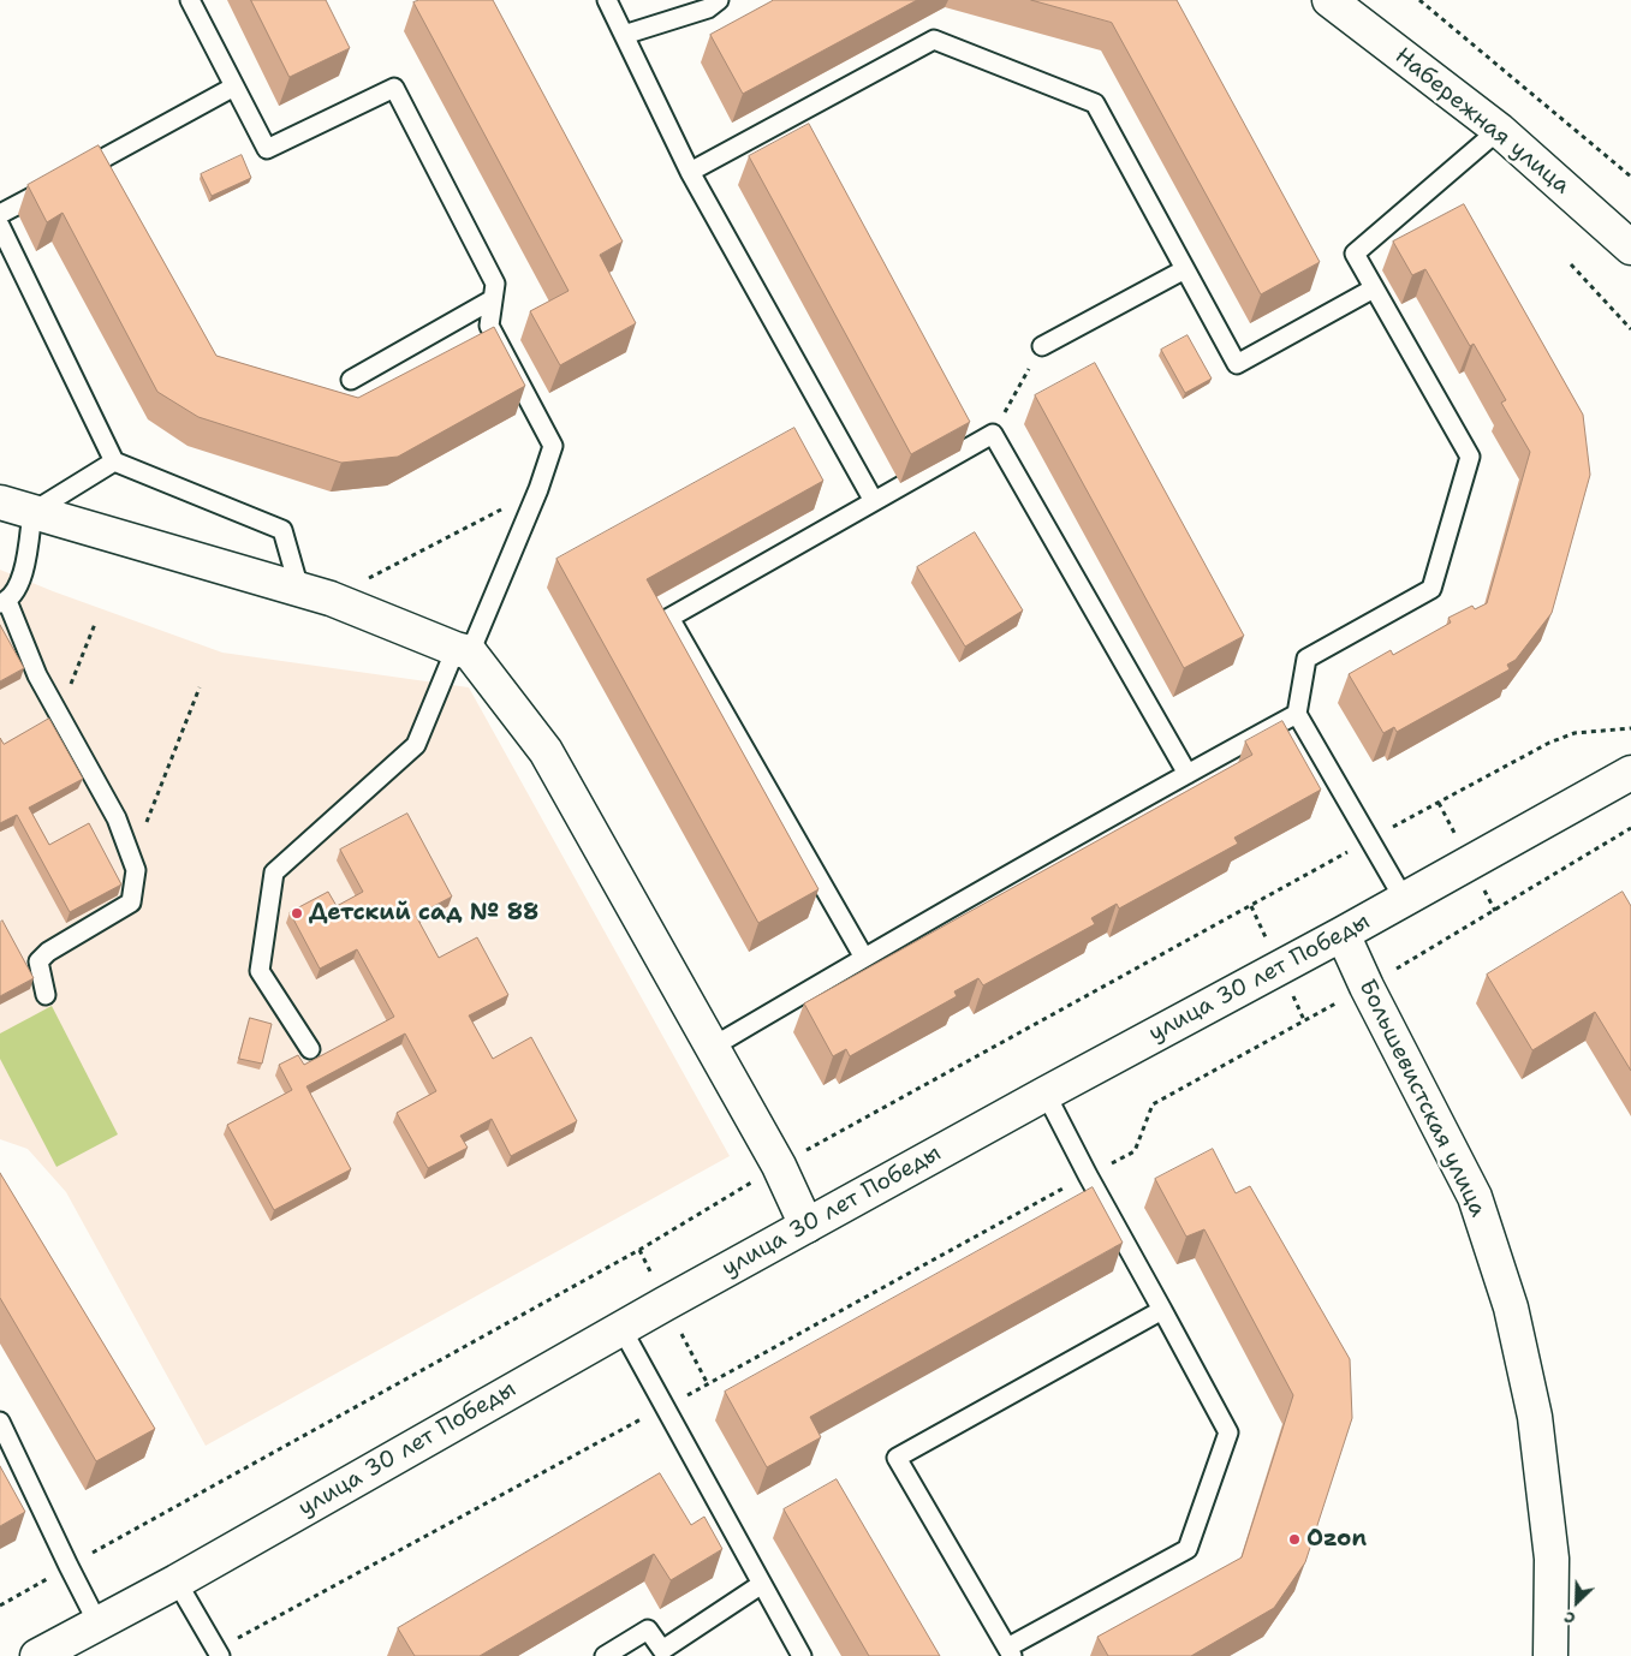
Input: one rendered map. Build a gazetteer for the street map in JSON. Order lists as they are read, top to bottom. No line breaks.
{"streets":{"street":["Набережная улица","улица 30 лет Победы","Большевистская улица"]},"crossings":[["улица 30 лет Победы","Большевистская улица"]],"places":["Детский сад № 88","Ozon"],"north":"bottom left"}
